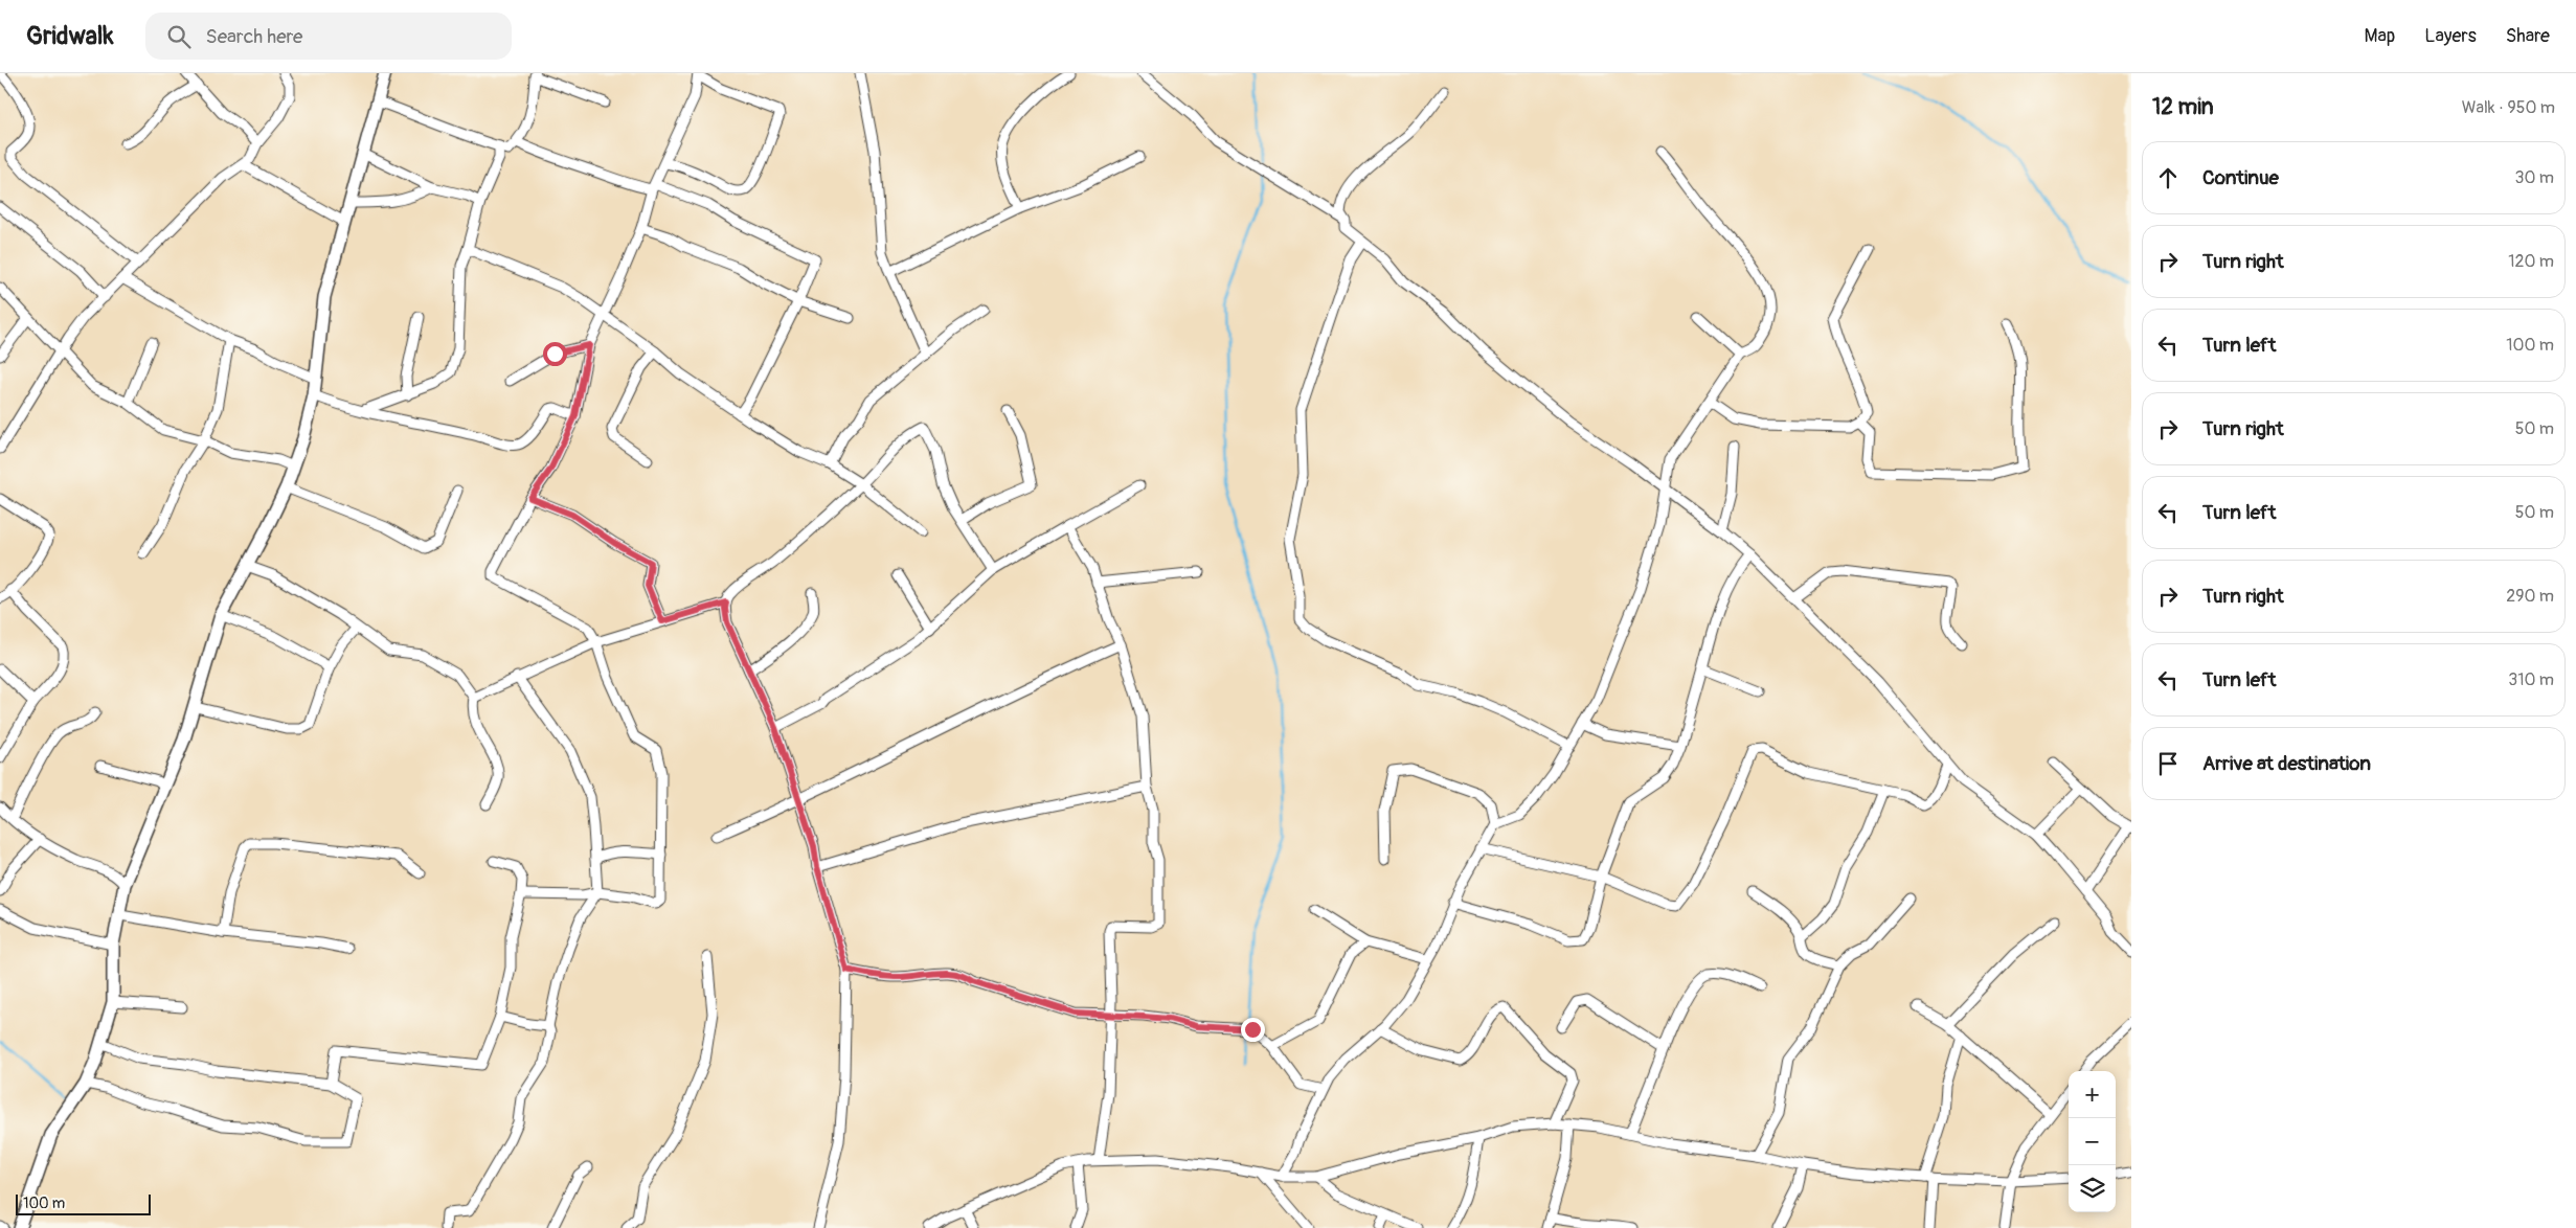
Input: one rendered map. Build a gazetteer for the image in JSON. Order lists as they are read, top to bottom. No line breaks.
{"scale_bar":"100 m","page":{"header":"Gridwalk","search":"Search here","nav":["Map","Layers","Share"],"heading":["12 min","Walk · 950 m"],"list":[["Continue","30 m"],["Turn right","120 m"],["Turn left","100 m"],["Turn right","50 m"],["Turn left","50 m"],["Turn right","290 m"],["Turn left","310 m"],"Arrive at destination"],"map_buttons":["+","−"],"scale":"100 m"}}
